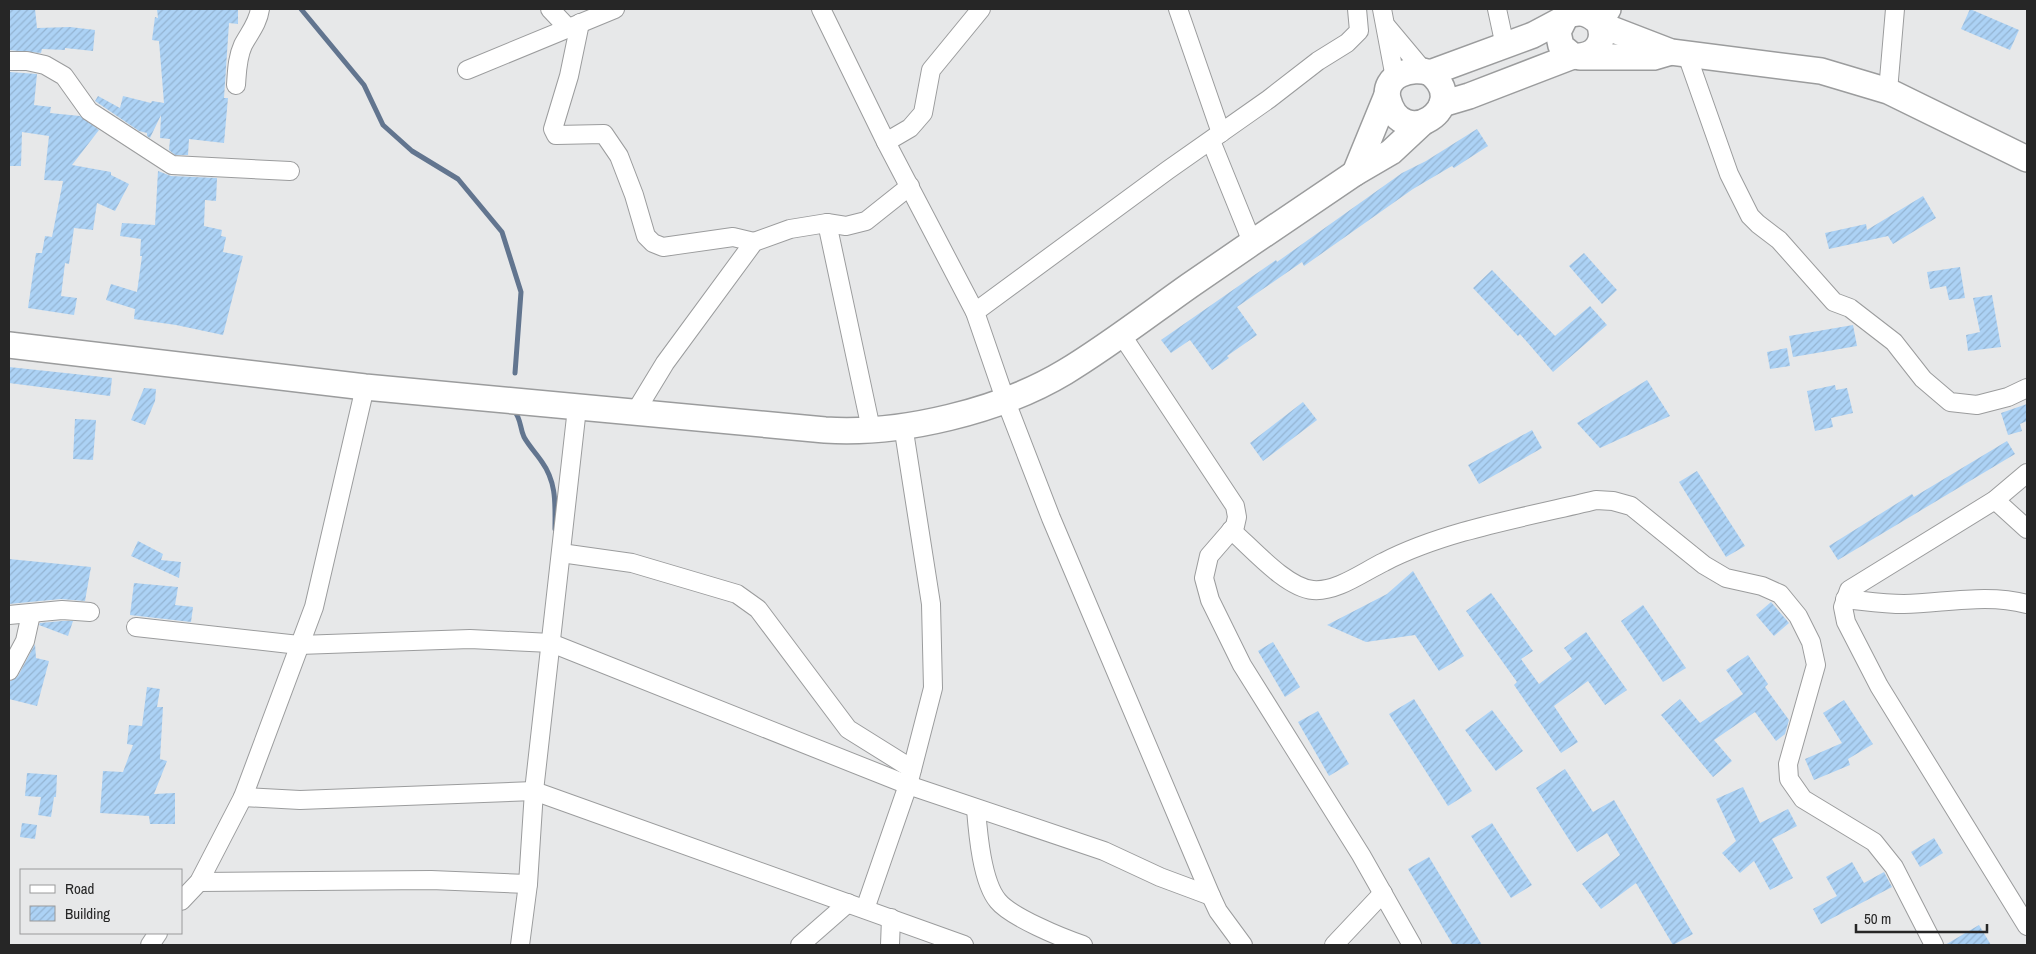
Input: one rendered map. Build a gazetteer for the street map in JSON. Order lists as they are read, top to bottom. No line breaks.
{"legend":["Road","Building"],"scale_bar":"50 m"}
